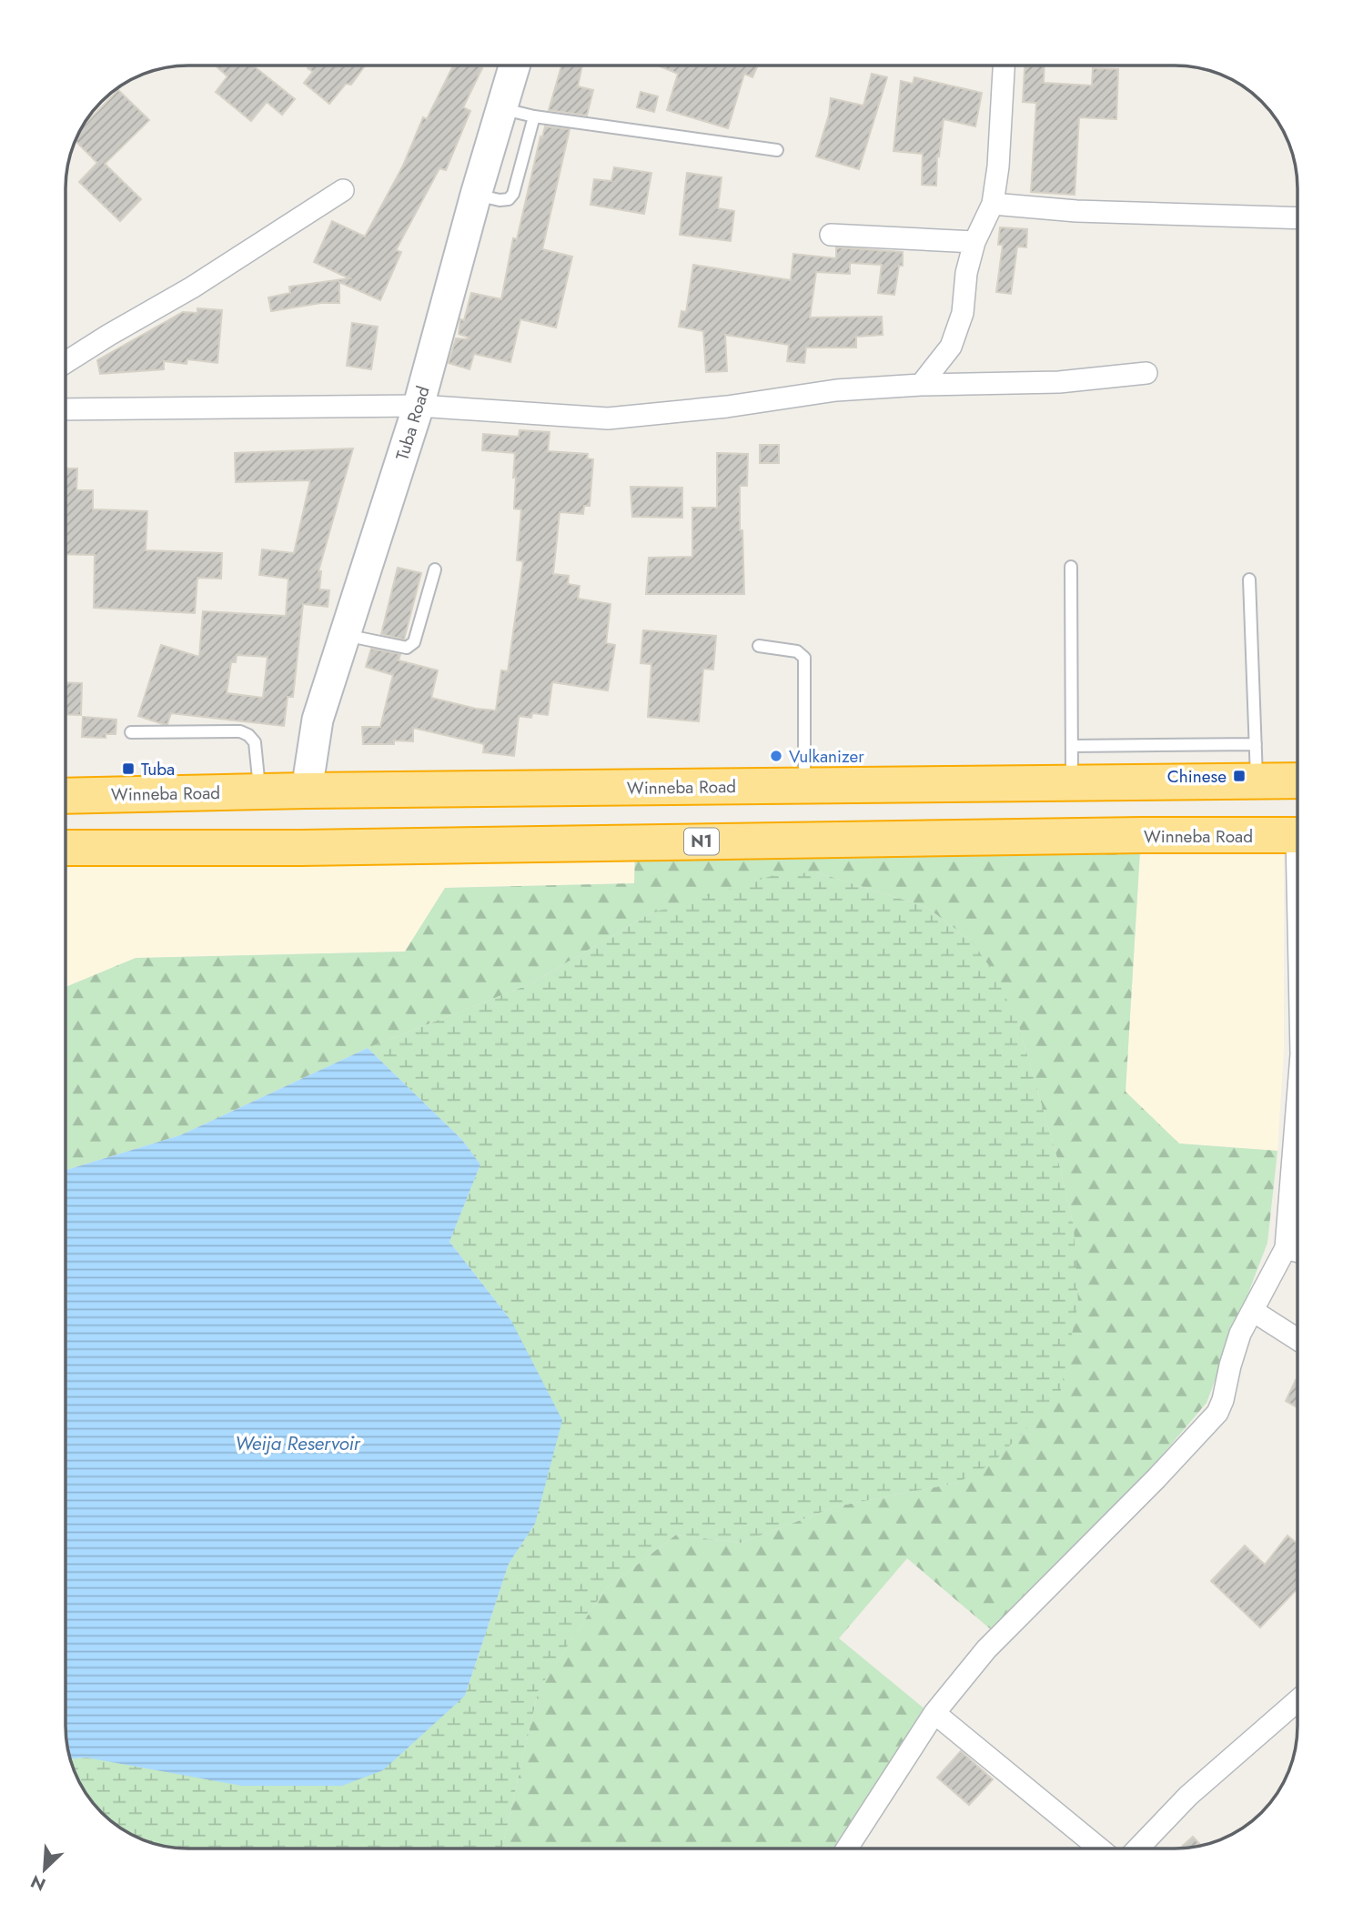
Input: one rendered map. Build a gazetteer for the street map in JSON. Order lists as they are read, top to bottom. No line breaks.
{"streets":{"highway":["Winneba Road","N1"],"street":["Tuba Road"]},"crossings":[["Tuba Road","Winneba Road"]],"water":["Weija Reservoir"],"places":{"other":["Vulkanizer"],"transit":["Tuba","Chinese"]},"north":"bottom left"}
